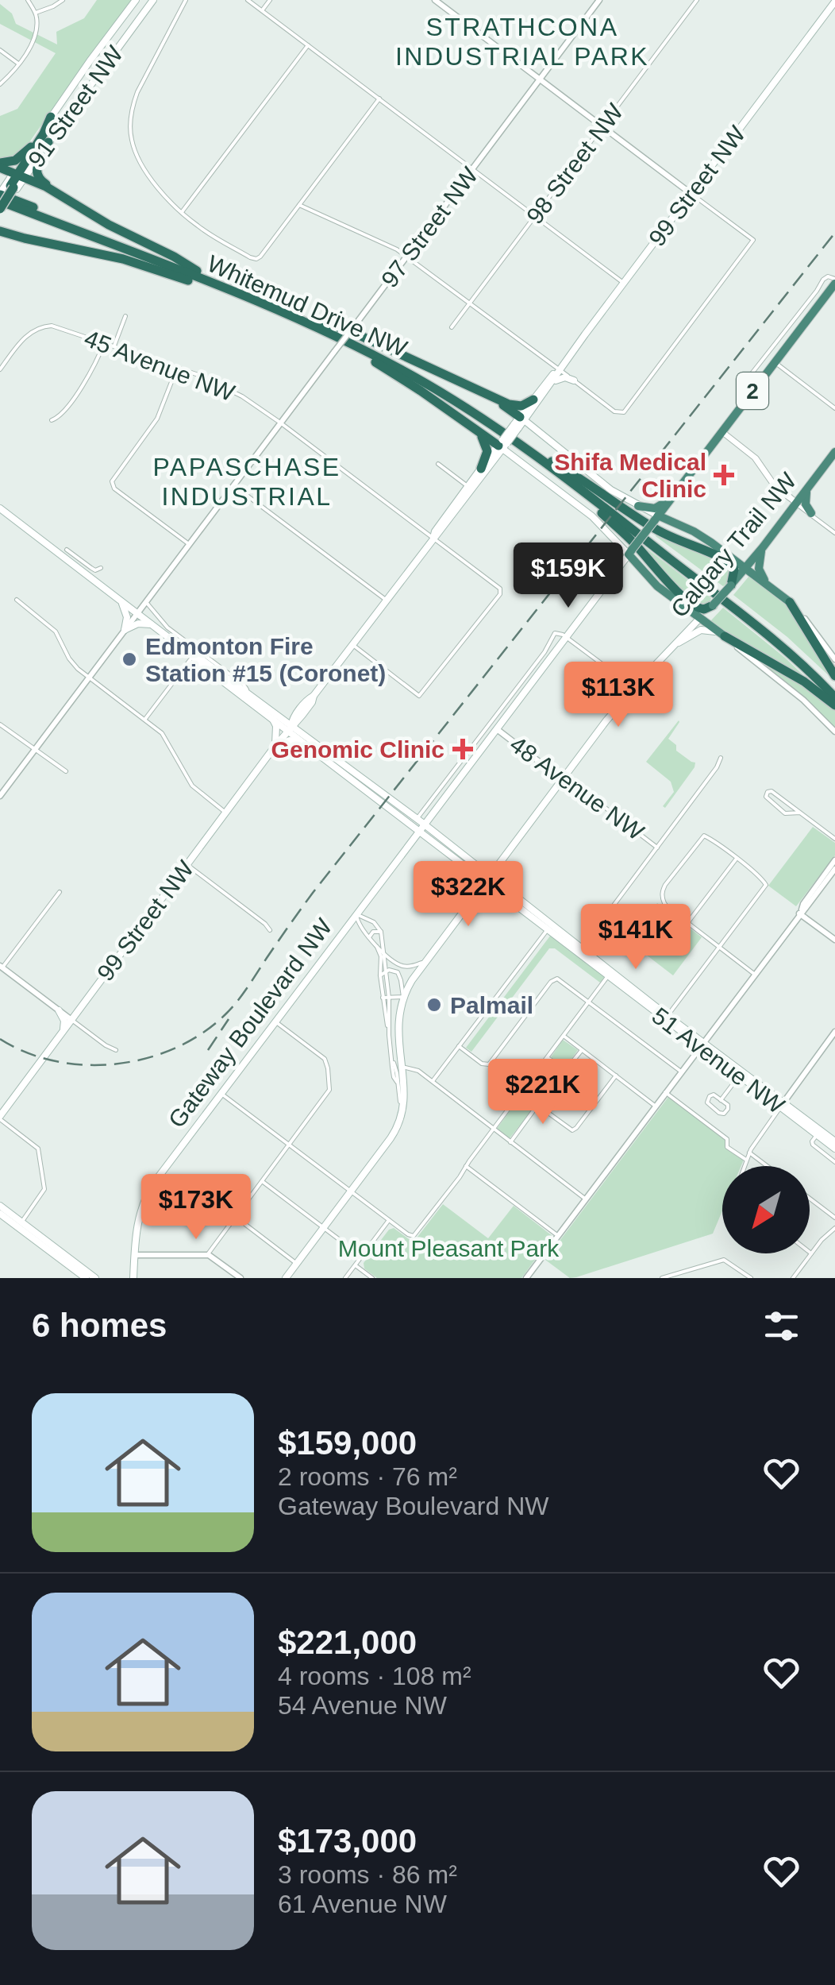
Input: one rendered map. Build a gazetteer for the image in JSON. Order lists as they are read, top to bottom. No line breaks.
{"streets":{"highway":["Whitemud Drive NW","2","Calgary Trail NW","Gateway Boulevard NW"],"main road":["91 Street NW","99 Street NW","51 Avenue NW"],"street":["98 Street NW","97 Street NW","45 Avenue NW","48 Avenue NW"]},"crossings":[["91 Street NW","Whitemud Drive NW"],["99 Street NW","45 Avenue NW"],["99 Street NW","51 Avenue NW"],["97 Street NW","45 Avenue NW"],["97 Street NW","51 Avenue NW"],["Whitemud Drive NW","Calgary Trail NW"],["Calgary Trail NW","48 Avenue NW"],["Calgary Trail NW","51 Avenue NW"],["48 Avenue NW","Gateway Boulevard NW"],["Gateway Boulevard NW","51 Avenue NW"]],"districts":["STRATHCONA INDUSTRIAL PARK","PAPASCHASE INDUSTRIAL"],"parks":["Mount Pleasant Park"],"places":{"health":["Shifa Medical Clinic","Genomic Clinic"],"other":["Edmonton Fire Station #15 (Coronet)","Palmail"]},"north":"bottom left","page":{"price":["$159K","$113K","$322K","$141K","$221K","$173K"],"heading":"6 homes","list":[{"name":"$159,000","note":"2 rooms · 76 m² · Gateway Boulevard NW"},{"name":"$221,000","note":"4 rooms · 108 m² · 54 Avenue NW"},{"name":"$173,000","note":"3 rooms · 86 m² · 61 Avenue NW"}]}}
